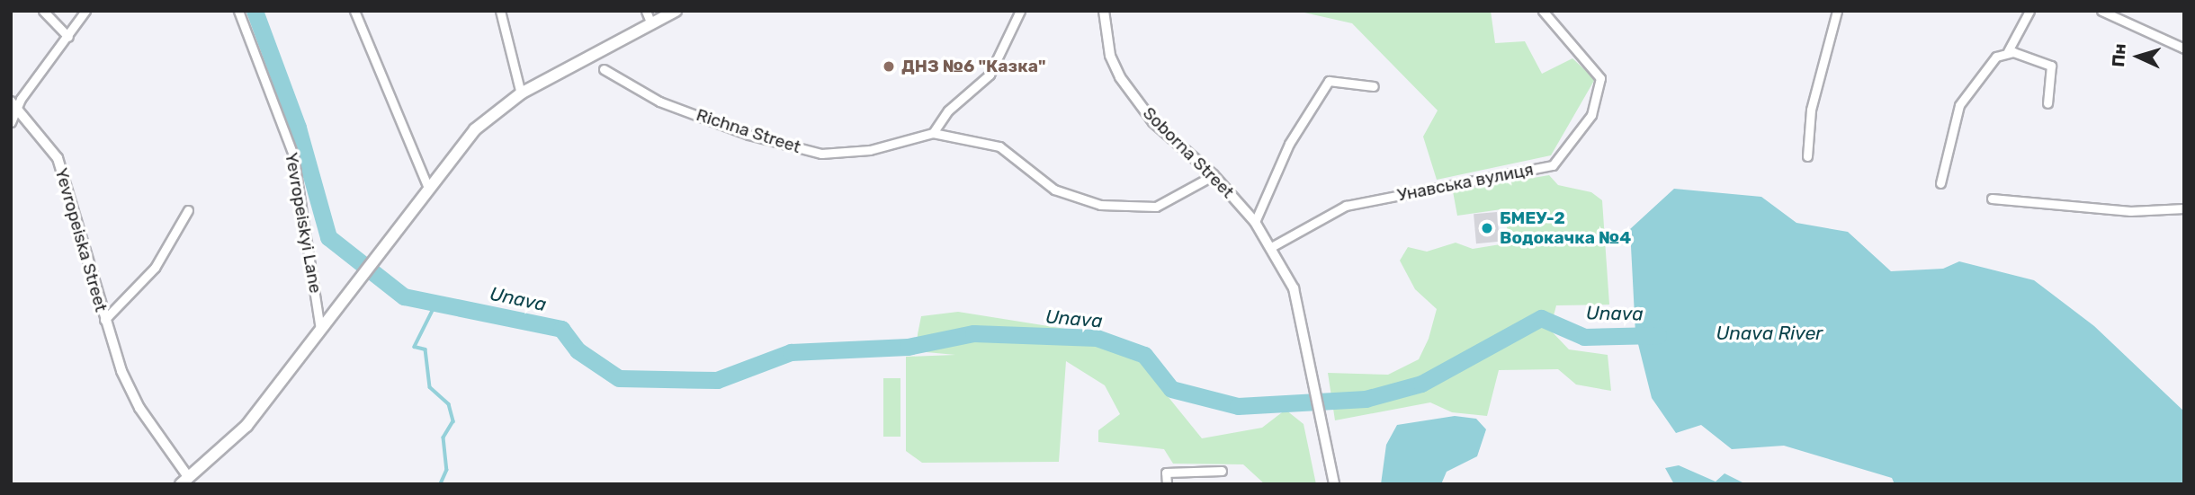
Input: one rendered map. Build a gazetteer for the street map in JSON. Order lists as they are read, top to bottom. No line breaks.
{"streets":{"street":["Richna Street","Soborna Street","Унавська вулиця","Yevropeiskyi Lane","Yevropeiska Street"]},"crossings":[["Richna Street","Soborna Street"],["Soborna Street","Унавська вулиця"]],"water":["Unava","Unava River"],"places":["ДНЗ №6 \"Казка\"","БМЕУ-2 Водокачка №4"],"north":"left"}
